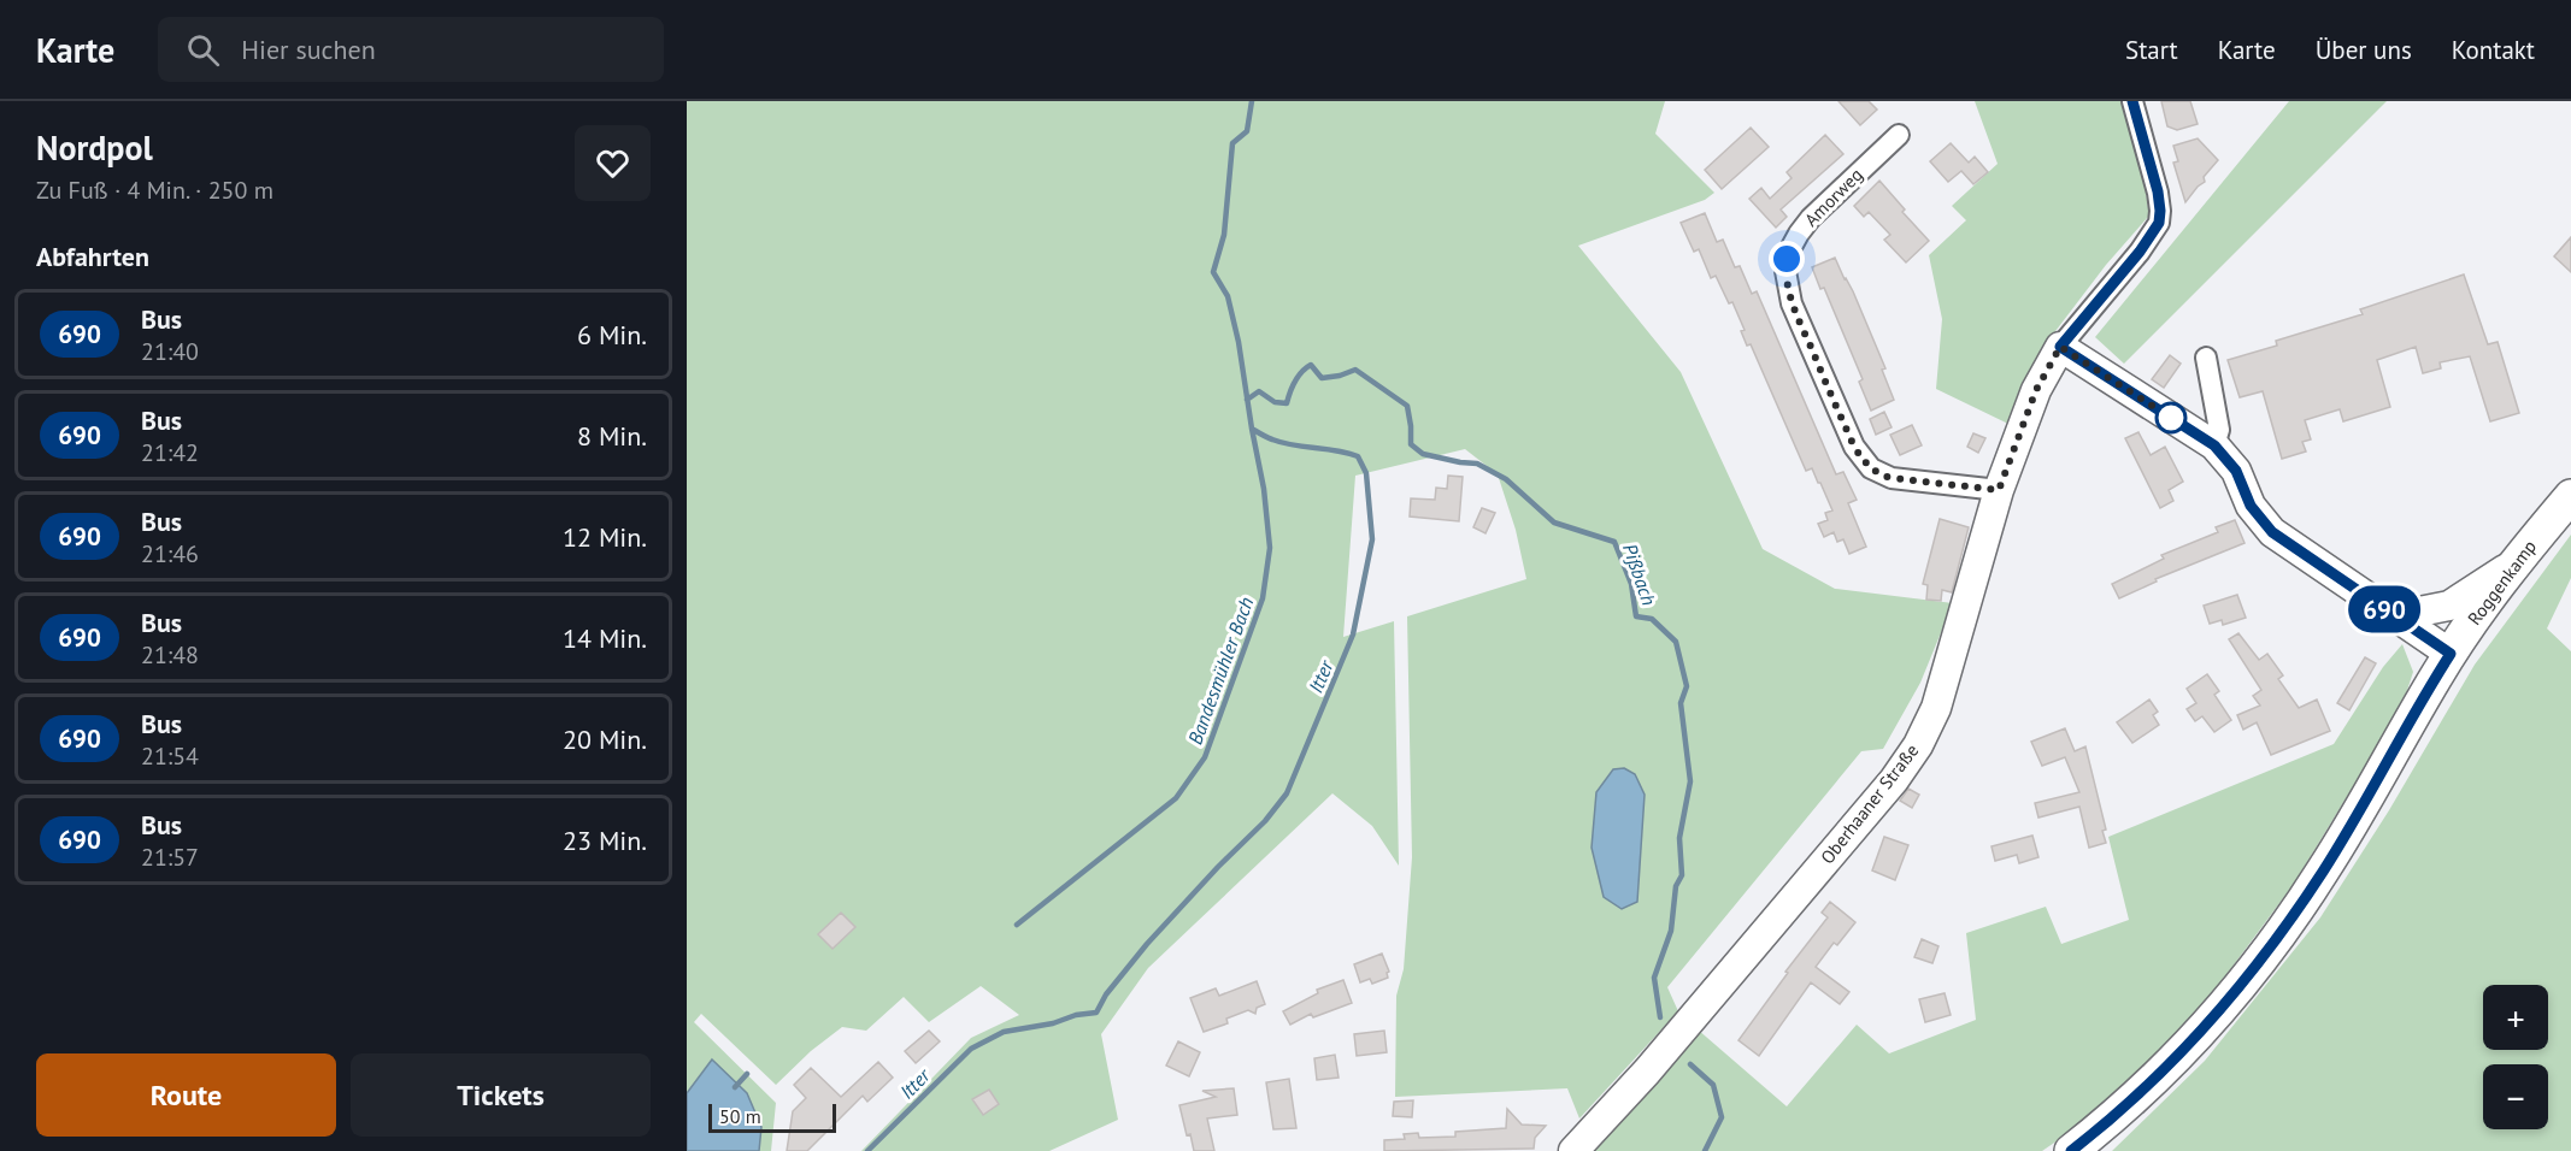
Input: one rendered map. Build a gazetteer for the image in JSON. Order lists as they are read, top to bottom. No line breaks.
{"streets":{"main road":["Roggenkamp"],"street":["Amorweg","Oberhaaner Straße"]},"crossings":[["Amorweg","Oberhaaner Straße"]],"water":["Pißbach","Bandesmühler Bach","Itter"],"lines":["bus line 690"],"scale_bar":"50 m","page":{"header":"Karte","search":"Hier suchen","nav":["Start","Karte","Über uns","Kontakt"],"heading":[["Nordpol","Zu Fuß · 4 Min. · 250 m"],"Abfahrten"],"on_map":"690","list":[{"mark":"690","name":"Bus","note":"21:40","value":"6 Min."},{"mark":"690","name":"Bus","note":"21:42","value":"8 Min."},{"mark":"690","name":"Bus","note":"21:46","value":"12 Min."},{"mark":"690","name":"Bus","note":"21:48","value":"14 Min."},{"mark":"690","name":"Bus","note":"21:54","value":"20 Min."},{"mark":"690","name":"Bus","note":"21:57","value":"23 Min."}],"map_buttons":["+","−"],"buttons":["Route","Tickets"],"scale":"50 m"}}
